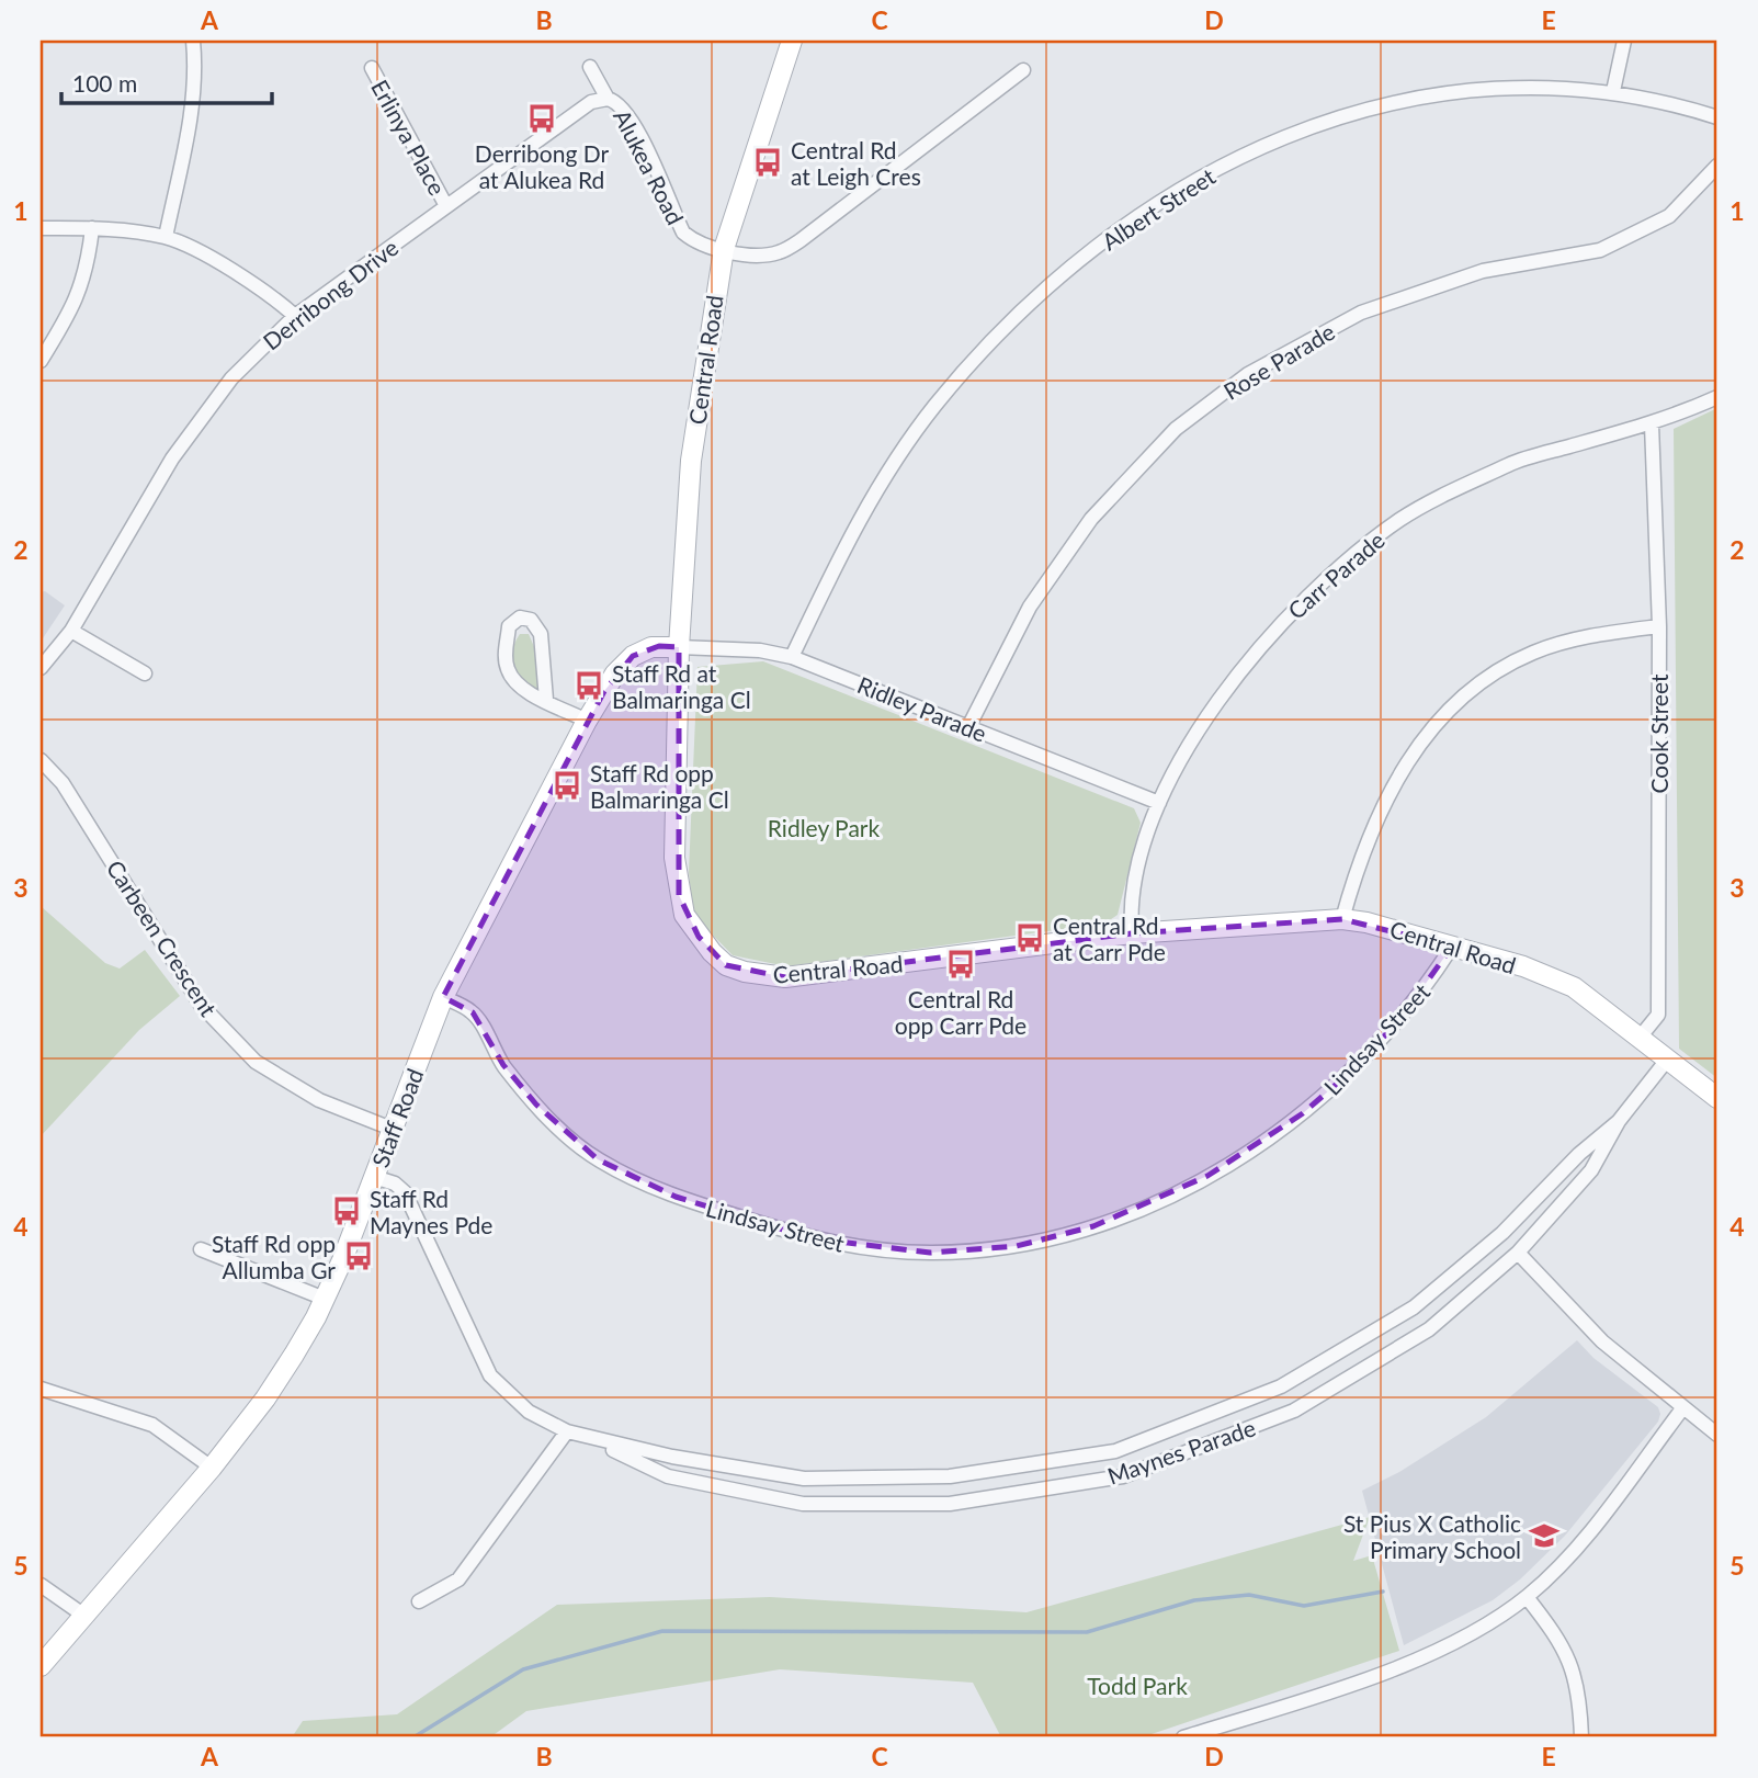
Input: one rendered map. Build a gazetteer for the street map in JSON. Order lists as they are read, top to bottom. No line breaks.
{"streets":{"main road":["Central Road","Staff Road"],"street":["Erlinya Place","Alukea Road","Albert Street","Derribong Drive","Rose Parade","Carr Parade","Ridley Parade","Cook Street","Carbeen Crescent","Lindsay Street","Maynes Parade"]},"crossings":[["Erlinya Place","Derribong Drive"],["Alukea Road","Derribong Drive"],["Alukea Road","Central Road"],["Albert Street","Ridley Parade"],["Central Road","Carr Parade"],["Central Road","Ridley Parade"],["Central Road","Cook Street"],["Central Road","Lindsay Street"],["Central Road","Staff Road"],["Central Road","Maynes Parade"],["Rose Parade","Ridley Parade"],["Carr Parade","Ridley Parade"],["Carr Parade","Cook Street"],["Ridley Parade","Staff Road"],["Carbeen Crescent","Staff Road"],["Lindsay Street","Staff Road"],["Staff Road","Maynes Parade"]],"parks":["Ridley Park","Todd Park"],"places":{"bus stop":["Derribong Dr at Alukea Rd","Central Rd at Leigh Cres","Staff Rd at Balmaringa Cl","Staff Rd opp Balmaringa Cl","Central Rd at Carr Pde","Central Rd opp Carr Pde","Staff Rd Maynes Pde","Staff Rd opp Allumba Gr"],"school or university":["St Pius X Catholic Primary School"]},"scale_bar":"100 m","grid":{"columns":["A","B","C","D","E"],"rows":["1","2","3","4","5"]}}
